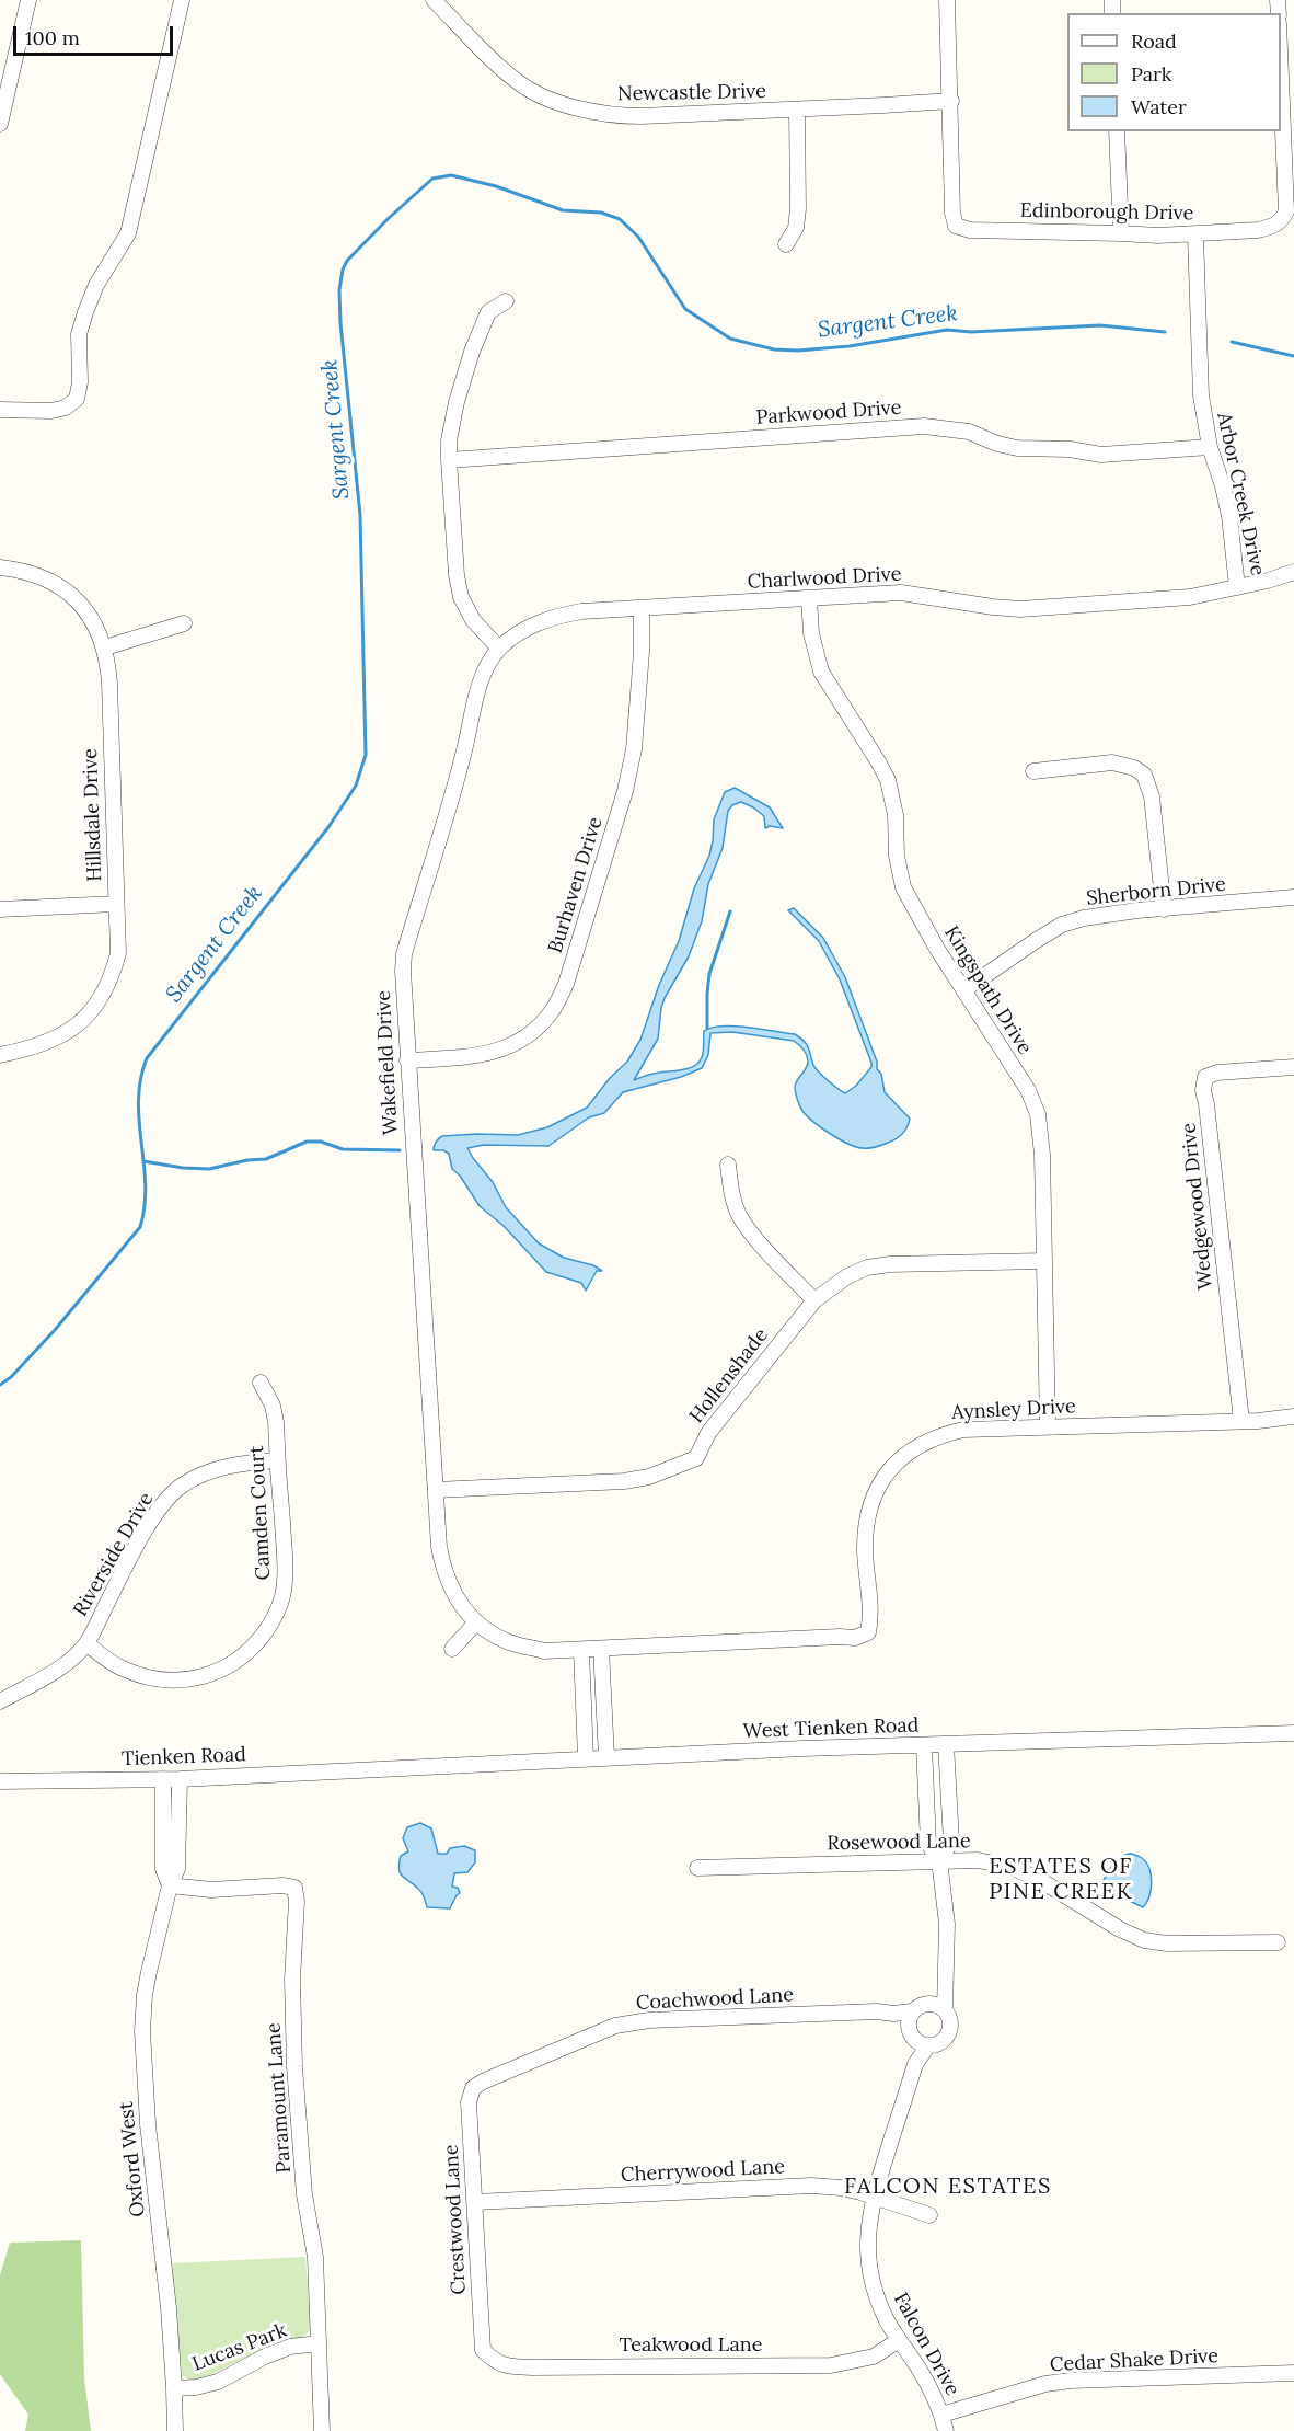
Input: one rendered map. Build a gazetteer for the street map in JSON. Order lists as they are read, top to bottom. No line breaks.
{"streets":{"street":["Newcastle Drive","Edinborough Drive","Parkwood Drive","Arbor Creek Drive","Charlwood Drive","Hillsdale Drive","Burhaven Drive","Sherborn Drive","Kingspath Drive","Wakefield Drive","Wedgewood Drive","Hollenshade","Aynsley Drive","Camden Court","Riverside Drive","West Tienken Road","Tienken Road","Rosewood Lane","Coachwood Lane","Paramount Lane","Oxford West","Cherrywood Lane","Crestwood Lane","Falcon Drive","Teakwood Lane","Lucas Park","Cedar Shake Drive"]},"crossings":[["Newcastle Drive","Edinborough Drive"],["Edinborough Drive","Arbor Creek Drive"],["Parkwood Drive","Arbor Creek Drive"],["Arbor Creek Drive","Charlwood Drive"],["Charlwood Drive","Burhaven Drive"],["Charlwood Drive","Kingspath Drive"],["Charlwood Drive","Wakefield Drive"],["Burhaven Drive","Wakefield Drive"],["Sherborn Drive","Kingspath Drive"],["Kingspath Drive","Hollenshade"],["Kingspath Drive","Aynsley Drive"],["Wakefield Drive","Hollenshade"],["Wakefield Drive","Aynsley Drive"],["Wedgewood Drive","Aynsley Drive"],["Camden Court","Riverside Drive"],["West Tienken Road","Tienken Road"],["Tienken Road","Oxford West"],["Coachwood Lane","Crestwood Lane"],["Coachwood Lane","Falcon Drive"],["Paramount Lane","Oxford West"],["Paramount Lane","Lucas Park"],["Oxford West","Lucas Park"],["Cherrywood Lane","Crestwood Lane"],["Cherrywood Lane","Falcon Drive"],["Crestwood Lane","Teakwood Lane"],["Falcon Drive","Teakwood Lane"],["Falcon Drive","Cedar Shake Drive"]],"districts":["ESTATES OF PINE CREEK","FALCON ESTATES"],"water":["Sargent Creek"],"legend":["Road","Park","Water"],"scale_bar":"100 m"}
